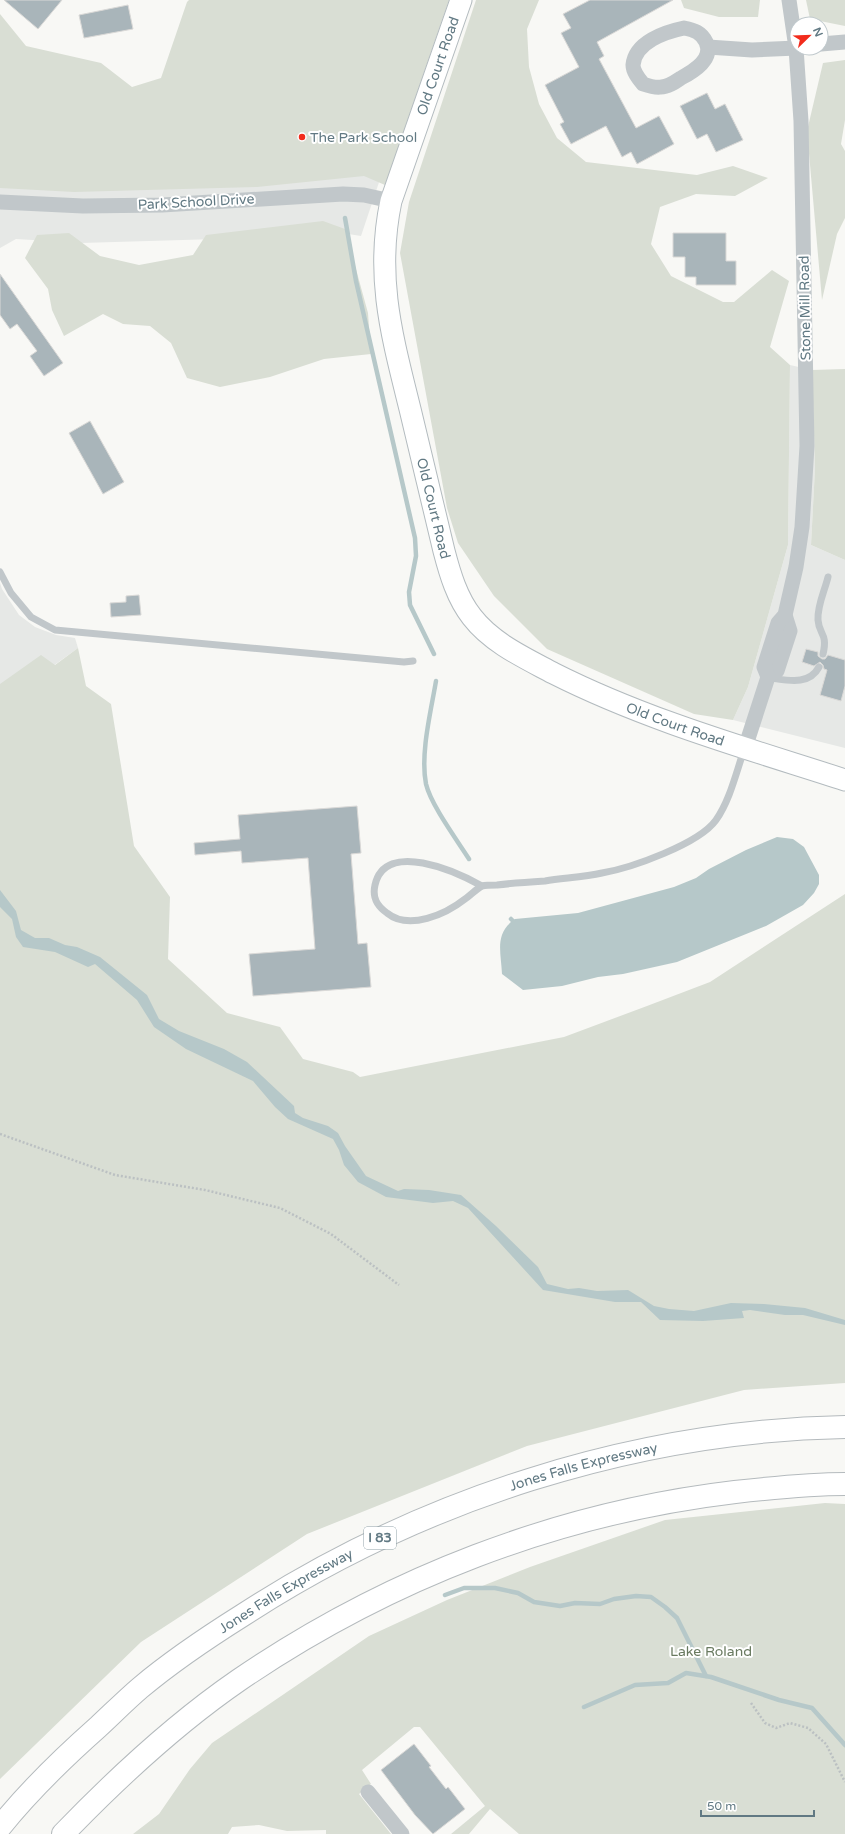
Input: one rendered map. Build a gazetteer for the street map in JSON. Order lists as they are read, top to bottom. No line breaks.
{"streets":{"highway":["Jones Falls Expressway","I 83"],"main road":["Old Court Road"],"street":["Park School Drive","Stone Mill Road"]},"crossings":[["Old Court Road","Park School Drive"],["Old Court Road","Stone Mill Road"]],"parks":["Lake Roland"],"places":["The Park School"],"scale_bar":"50 m","north":"top right"}
